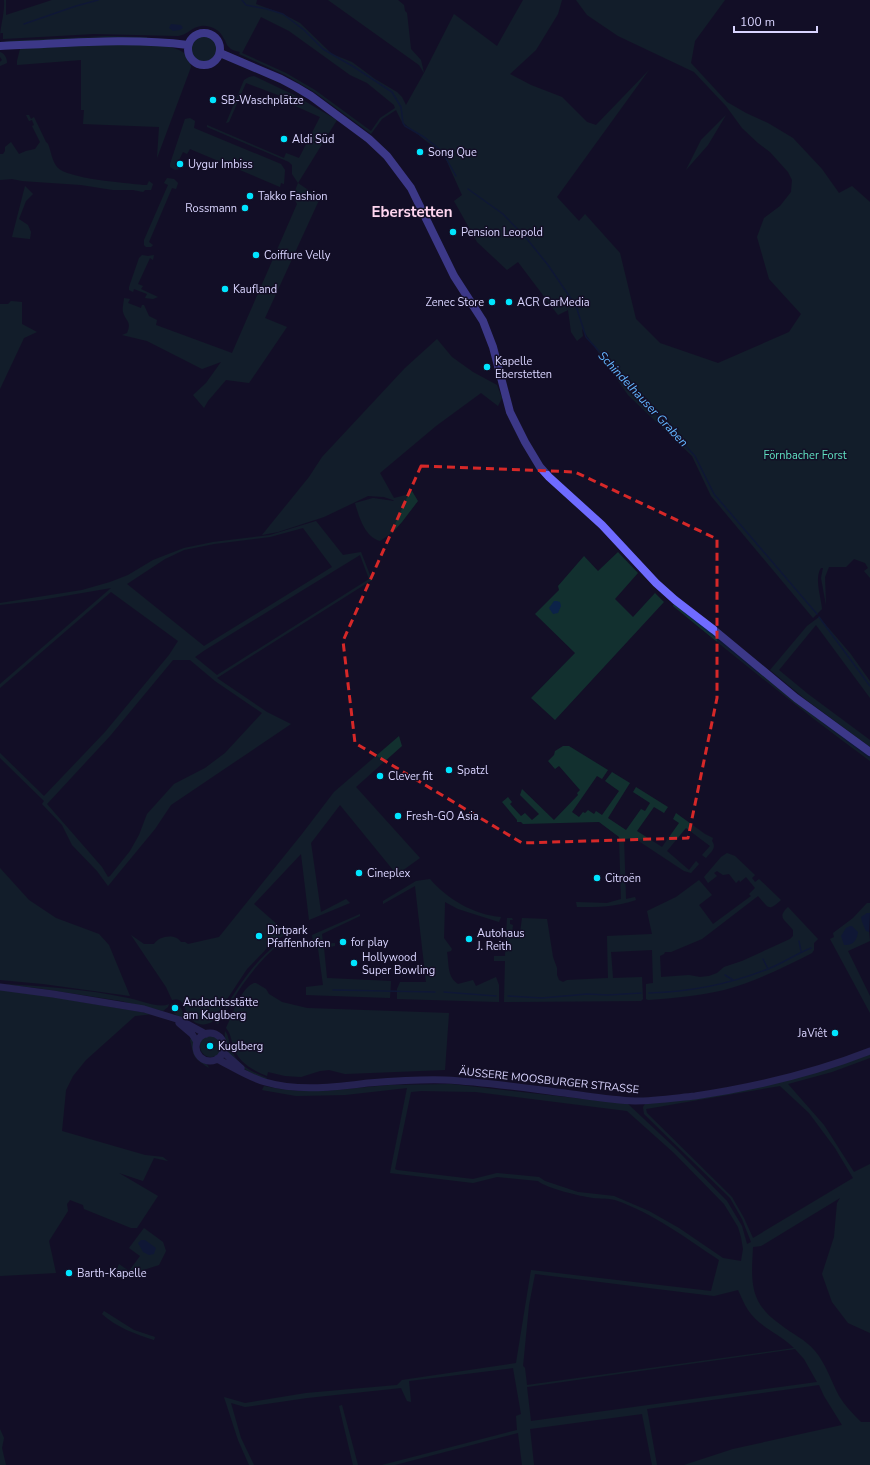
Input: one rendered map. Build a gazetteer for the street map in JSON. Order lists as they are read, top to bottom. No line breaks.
{"streets":{"street":["ÄUSSERE MOOSBURGER STRASSE"]},"districts":["Eberstetten"],"water":["Schindelhauser Graben"],"parks":["Förnbacher Forst"],"places":["SB-Waschplätze","Aldi Süd","Song Que","Uygur Imbiss","Takko Fashion","Rossmann","Pension Leopold","Coiffure Velly","Kaufland","Zenec Store","ACR CarMedia","Kapelle Eberstetten","Spatzl","Clever fit","Fresh-GO Asia","Cineplex","Citroën","Dirtpark Pfaffenhofen","Autohaus J. Reith","for play","Hollywood Super Bowling","Andachtsstätte am Kuglberg","JaViêt","Kuglberg","Barth-Kapelle"],"scale_bar":"100 m"}
